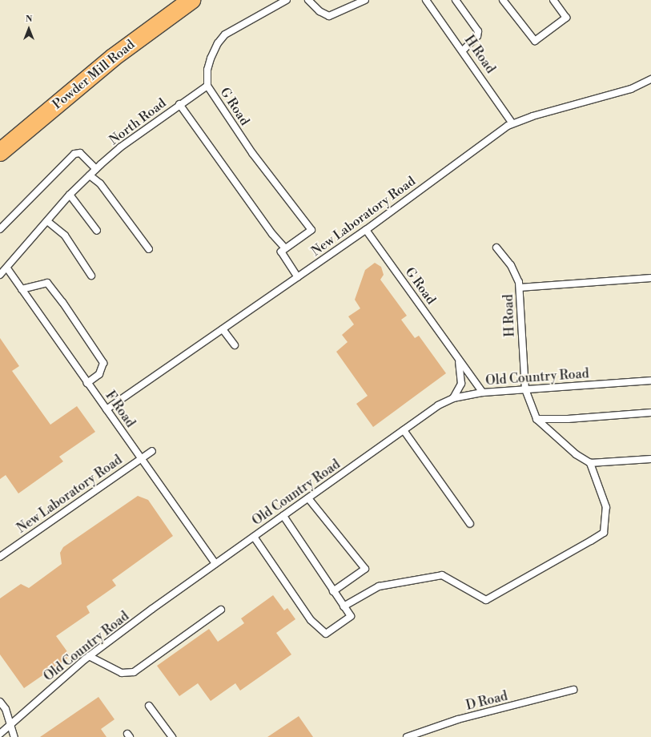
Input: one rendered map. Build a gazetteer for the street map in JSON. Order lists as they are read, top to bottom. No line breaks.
{"streets":{"highway":["Powder Mill Road"],"lane":["H Road","G Road","North Road","New Laboratory Road","Old Country Road","F Road","D Road"]},"crossings":[["H Road","New Laboratory Road"],["H Road","Old Country Road"],["G Road","North Road"],["G Road","New Laboratory Road"],["G Road","Old Country Road"],["North Road","F Road"],["New Laboratory Road","F Road"],["Old Country Road","F Road"]],"north":"top"}
